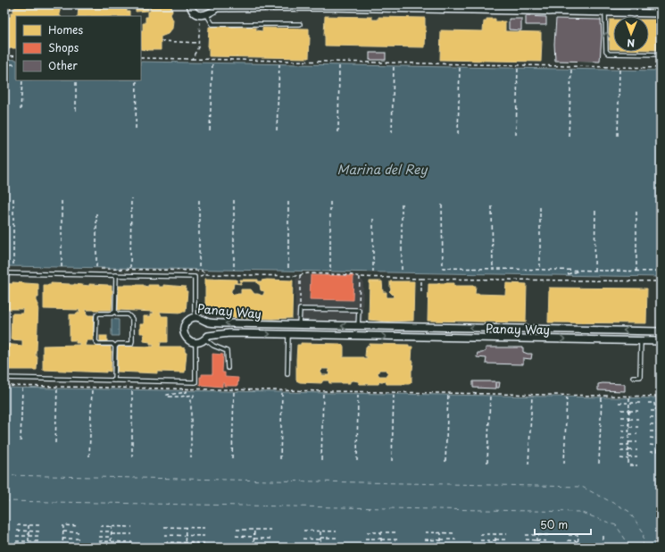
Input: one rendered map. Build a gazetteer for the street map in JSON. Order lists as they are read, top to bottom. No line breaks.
{"streets":{"street":["Panay Way"]},"water":["Marina del Rey"],"legend":["Homes","Shops","Other"],"scale_bar":"50 m","north":"bottom"}
